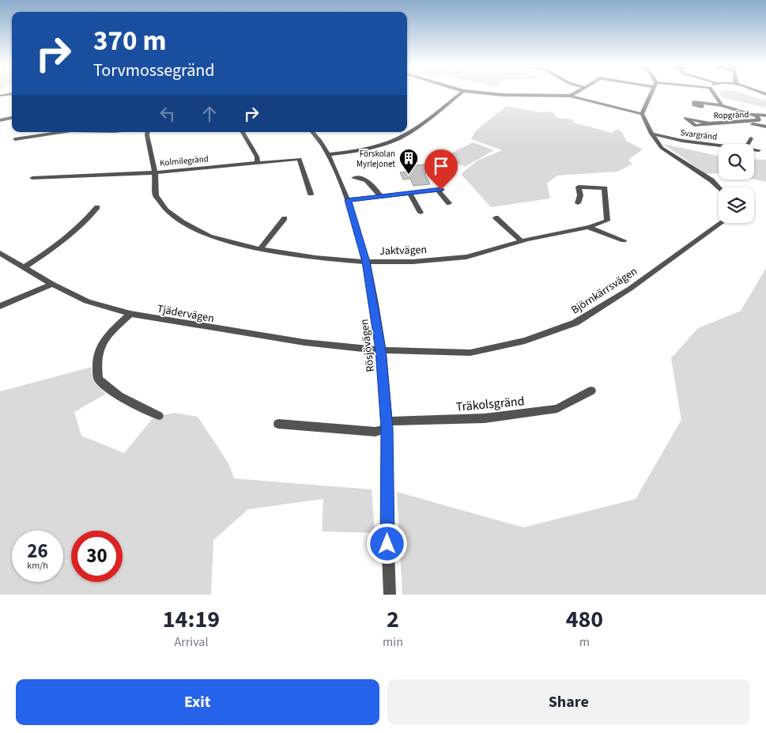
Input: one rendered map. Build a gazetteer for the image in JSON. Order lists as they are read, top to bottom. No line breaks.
{"streets":{"street":["Ropgränd","Svargränd","Kolmilegränd","Jaktvägen","Björnkärrsvägen","Tjädervägen","Rösjövägen","Träkolsgränd"]},"crossings":[["Kolmilegränd","Jaktvägen"],["Jaktvägen","Rösjövägen"],["Björnkärrsvägen","Tjädervägen"],["Björnkärrsvägen","Rösjövägen"],["Tjädervägen","Rösjövägen"],["Rösjövägen","Träkolsgränd"]],"places":{"building":["Förskolan Myrlejonet"]},"page":{"turn":["370 m","Torvmossegränd"],"speed":"26 km/h","limit":"30","eta":["14:19","Arrival","2","min","480","m"],"buttons":["Exit","Share"]}}
